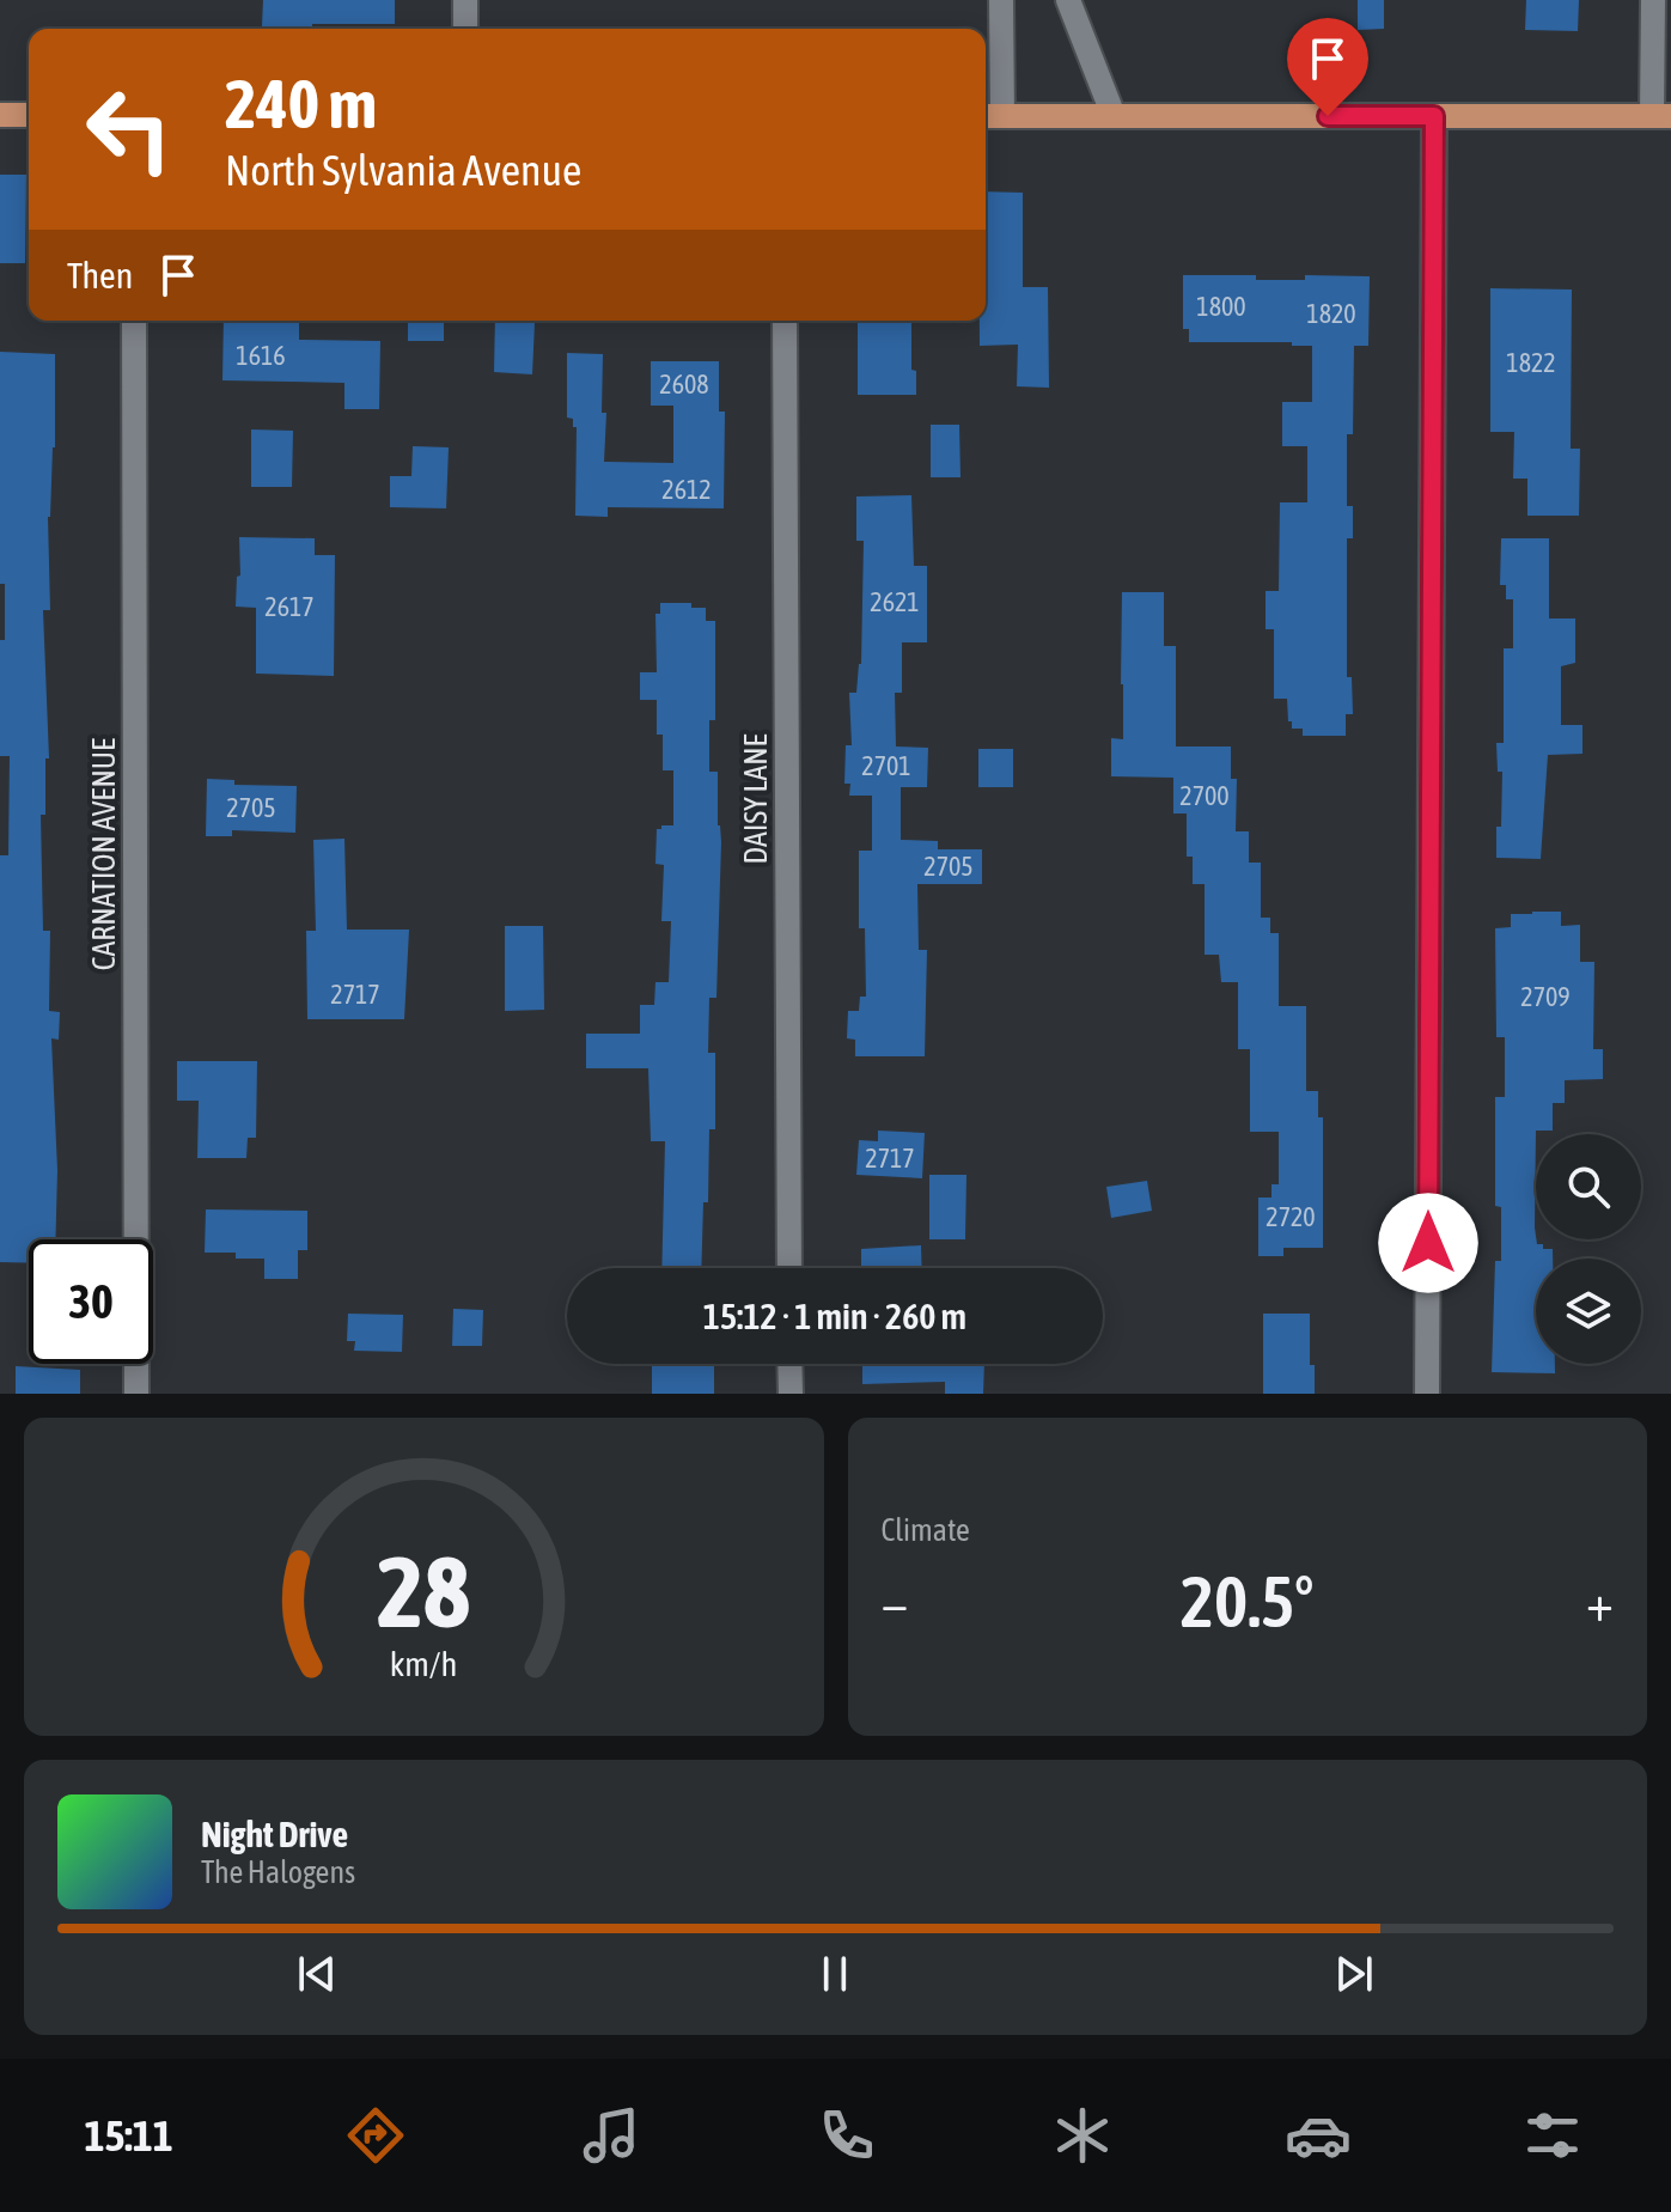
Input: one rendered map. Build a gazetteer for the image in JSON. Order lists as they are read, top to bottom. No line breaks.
{"streets":{"street":["DAISY LANE","CARNATION AVENUE"]},"house_numbers":["1800","1820","1616","1822","2608","2612","2621","2617","2701","2700","2705","2705","2717","2709","2717","2720"],"page":{"turn":["240 m","North Sylvania Avenue"],"then":"Then","limit":"30","trip":"15:12 · 1 min · 260 m","tile":"Climate","heat":["−","20.5°","+"],"song":["Night Drive","The Halogens"],"tabs":"15:11","gauge":["28","km/h"]}}
